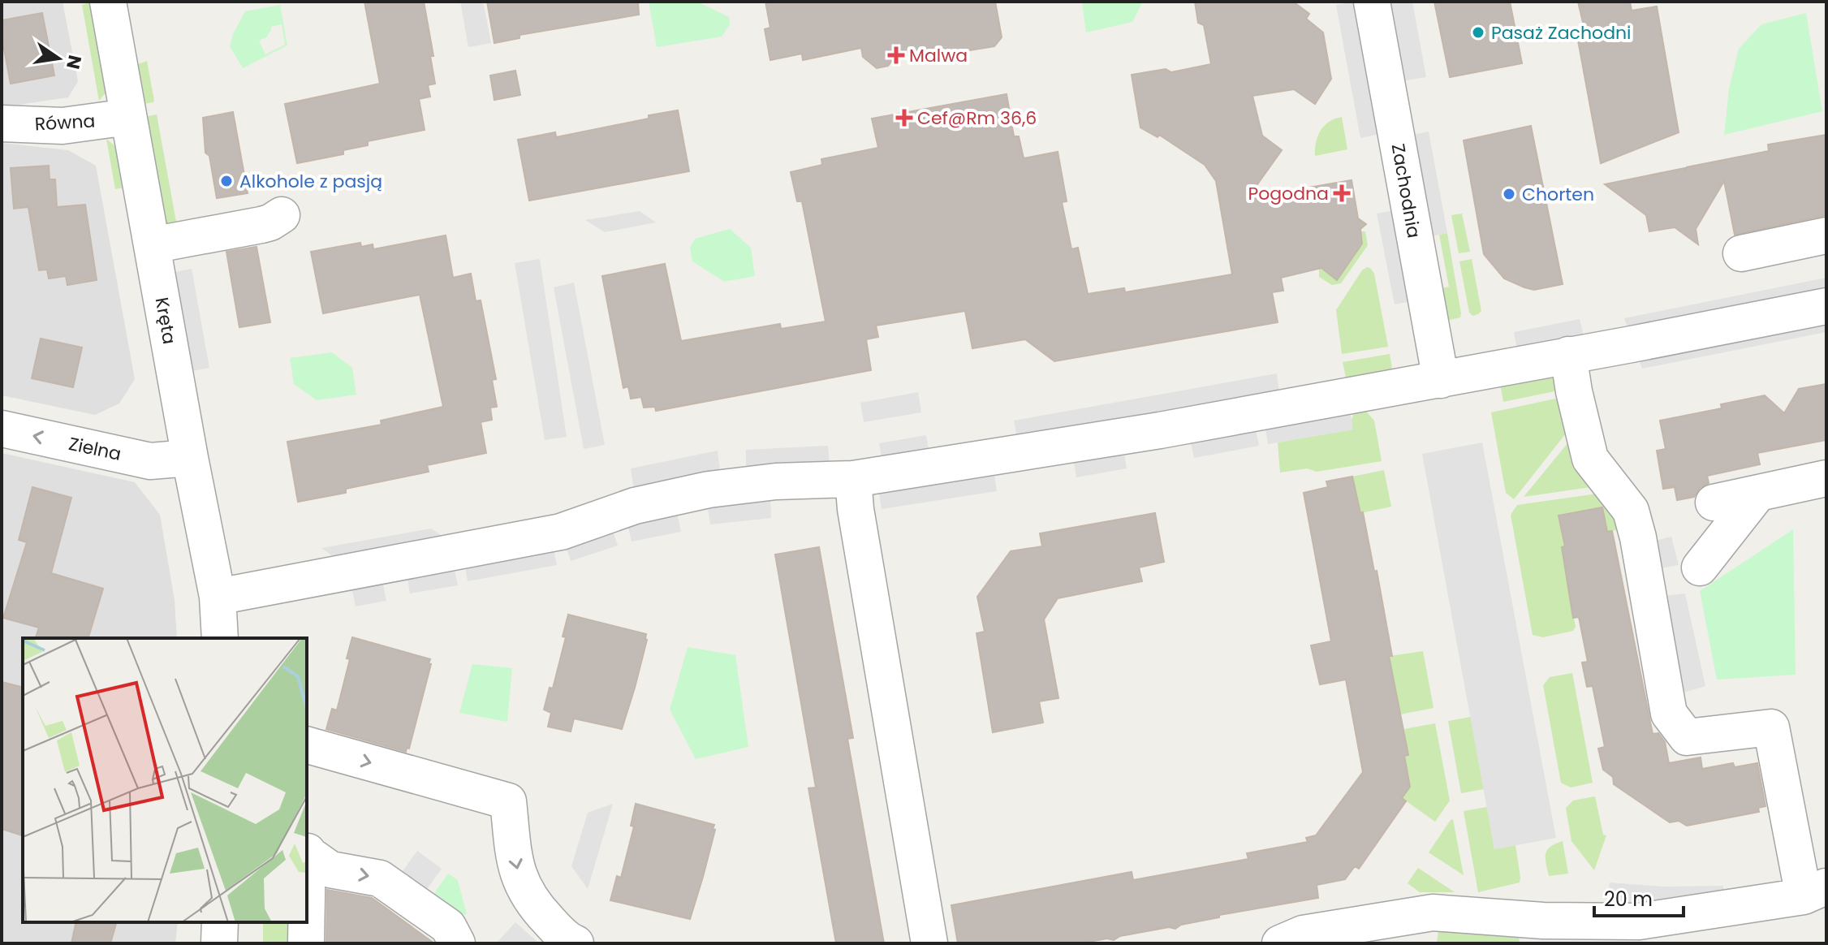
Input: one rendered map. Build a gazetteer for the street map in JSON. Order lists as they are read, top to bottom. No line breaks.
{"streets":{"street":["Równa","Zachodnia","Kręta","Zielna"]},"crossings":[["Równa","Kręta"],["Kręta","Zielna"]],"one_way":["Zielna"],"places":{"other":["Pasaż Zachodni","Alkohole z pasją","Chorten"],"health":["Malwa","Cef@Rm 36,6","Pogodna"]},"scale_bar":"20 m","north":"right"}
